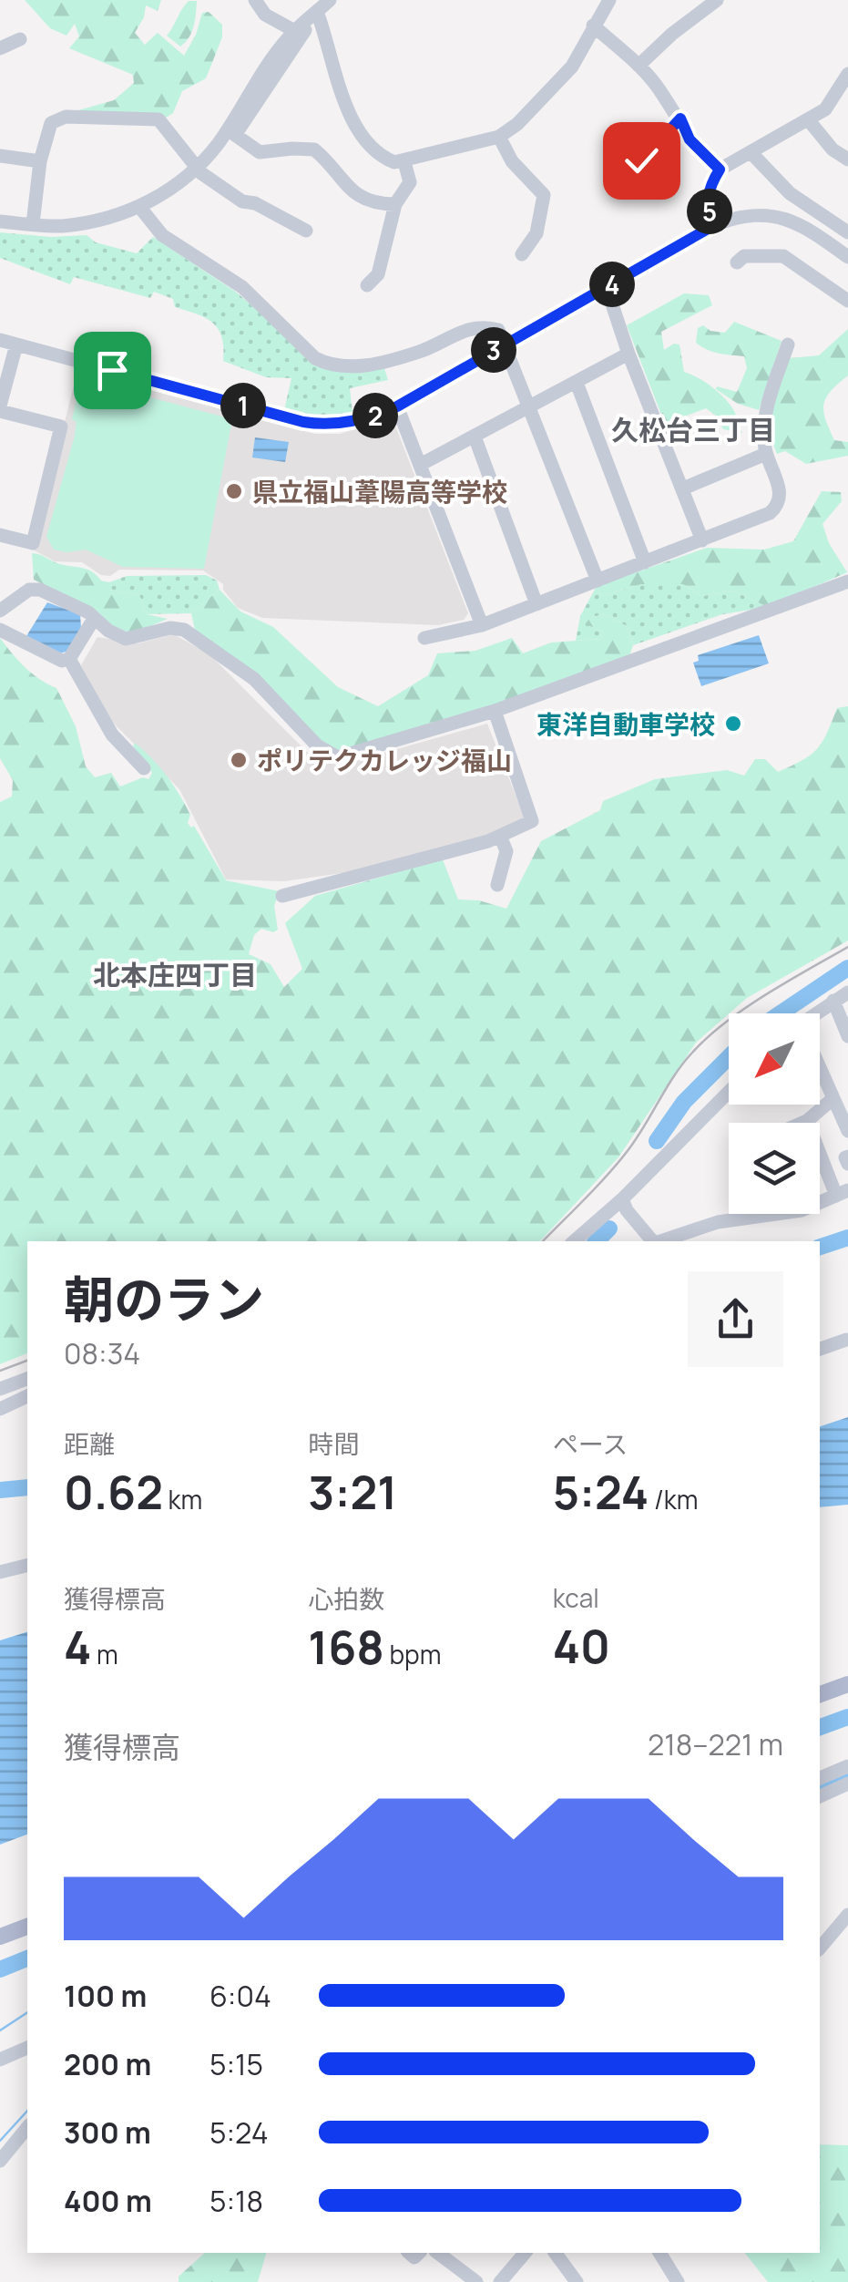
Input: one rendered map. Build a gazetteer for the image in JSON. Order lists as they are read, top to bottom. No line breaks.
{"districts":["久松台三丁目","北本庄四丁目"],"places":["県立福山葦陽高等学校","東洋自動車学校","ポリテクカレッジ福山"],"north":"bottom left","page":{"pins":["5","4","3","1","2"],"heading":["朝のラン","08:34"],"stats":[["距離","0.62 km"],["時間","3:21"],["ペース","5:24 /km"],["獲得標高","4 m"],["心拍数","168 bpm"],["kcal","40"]],"chart":["獲得標高","218–221 m"],"list":[{"name":"100 m","note":"6:04"},{"name":"200 m","note":"5:15"},{"name":"300 m","note":"5:24"},{"name":"400 m","note":"5:18"}]}}
